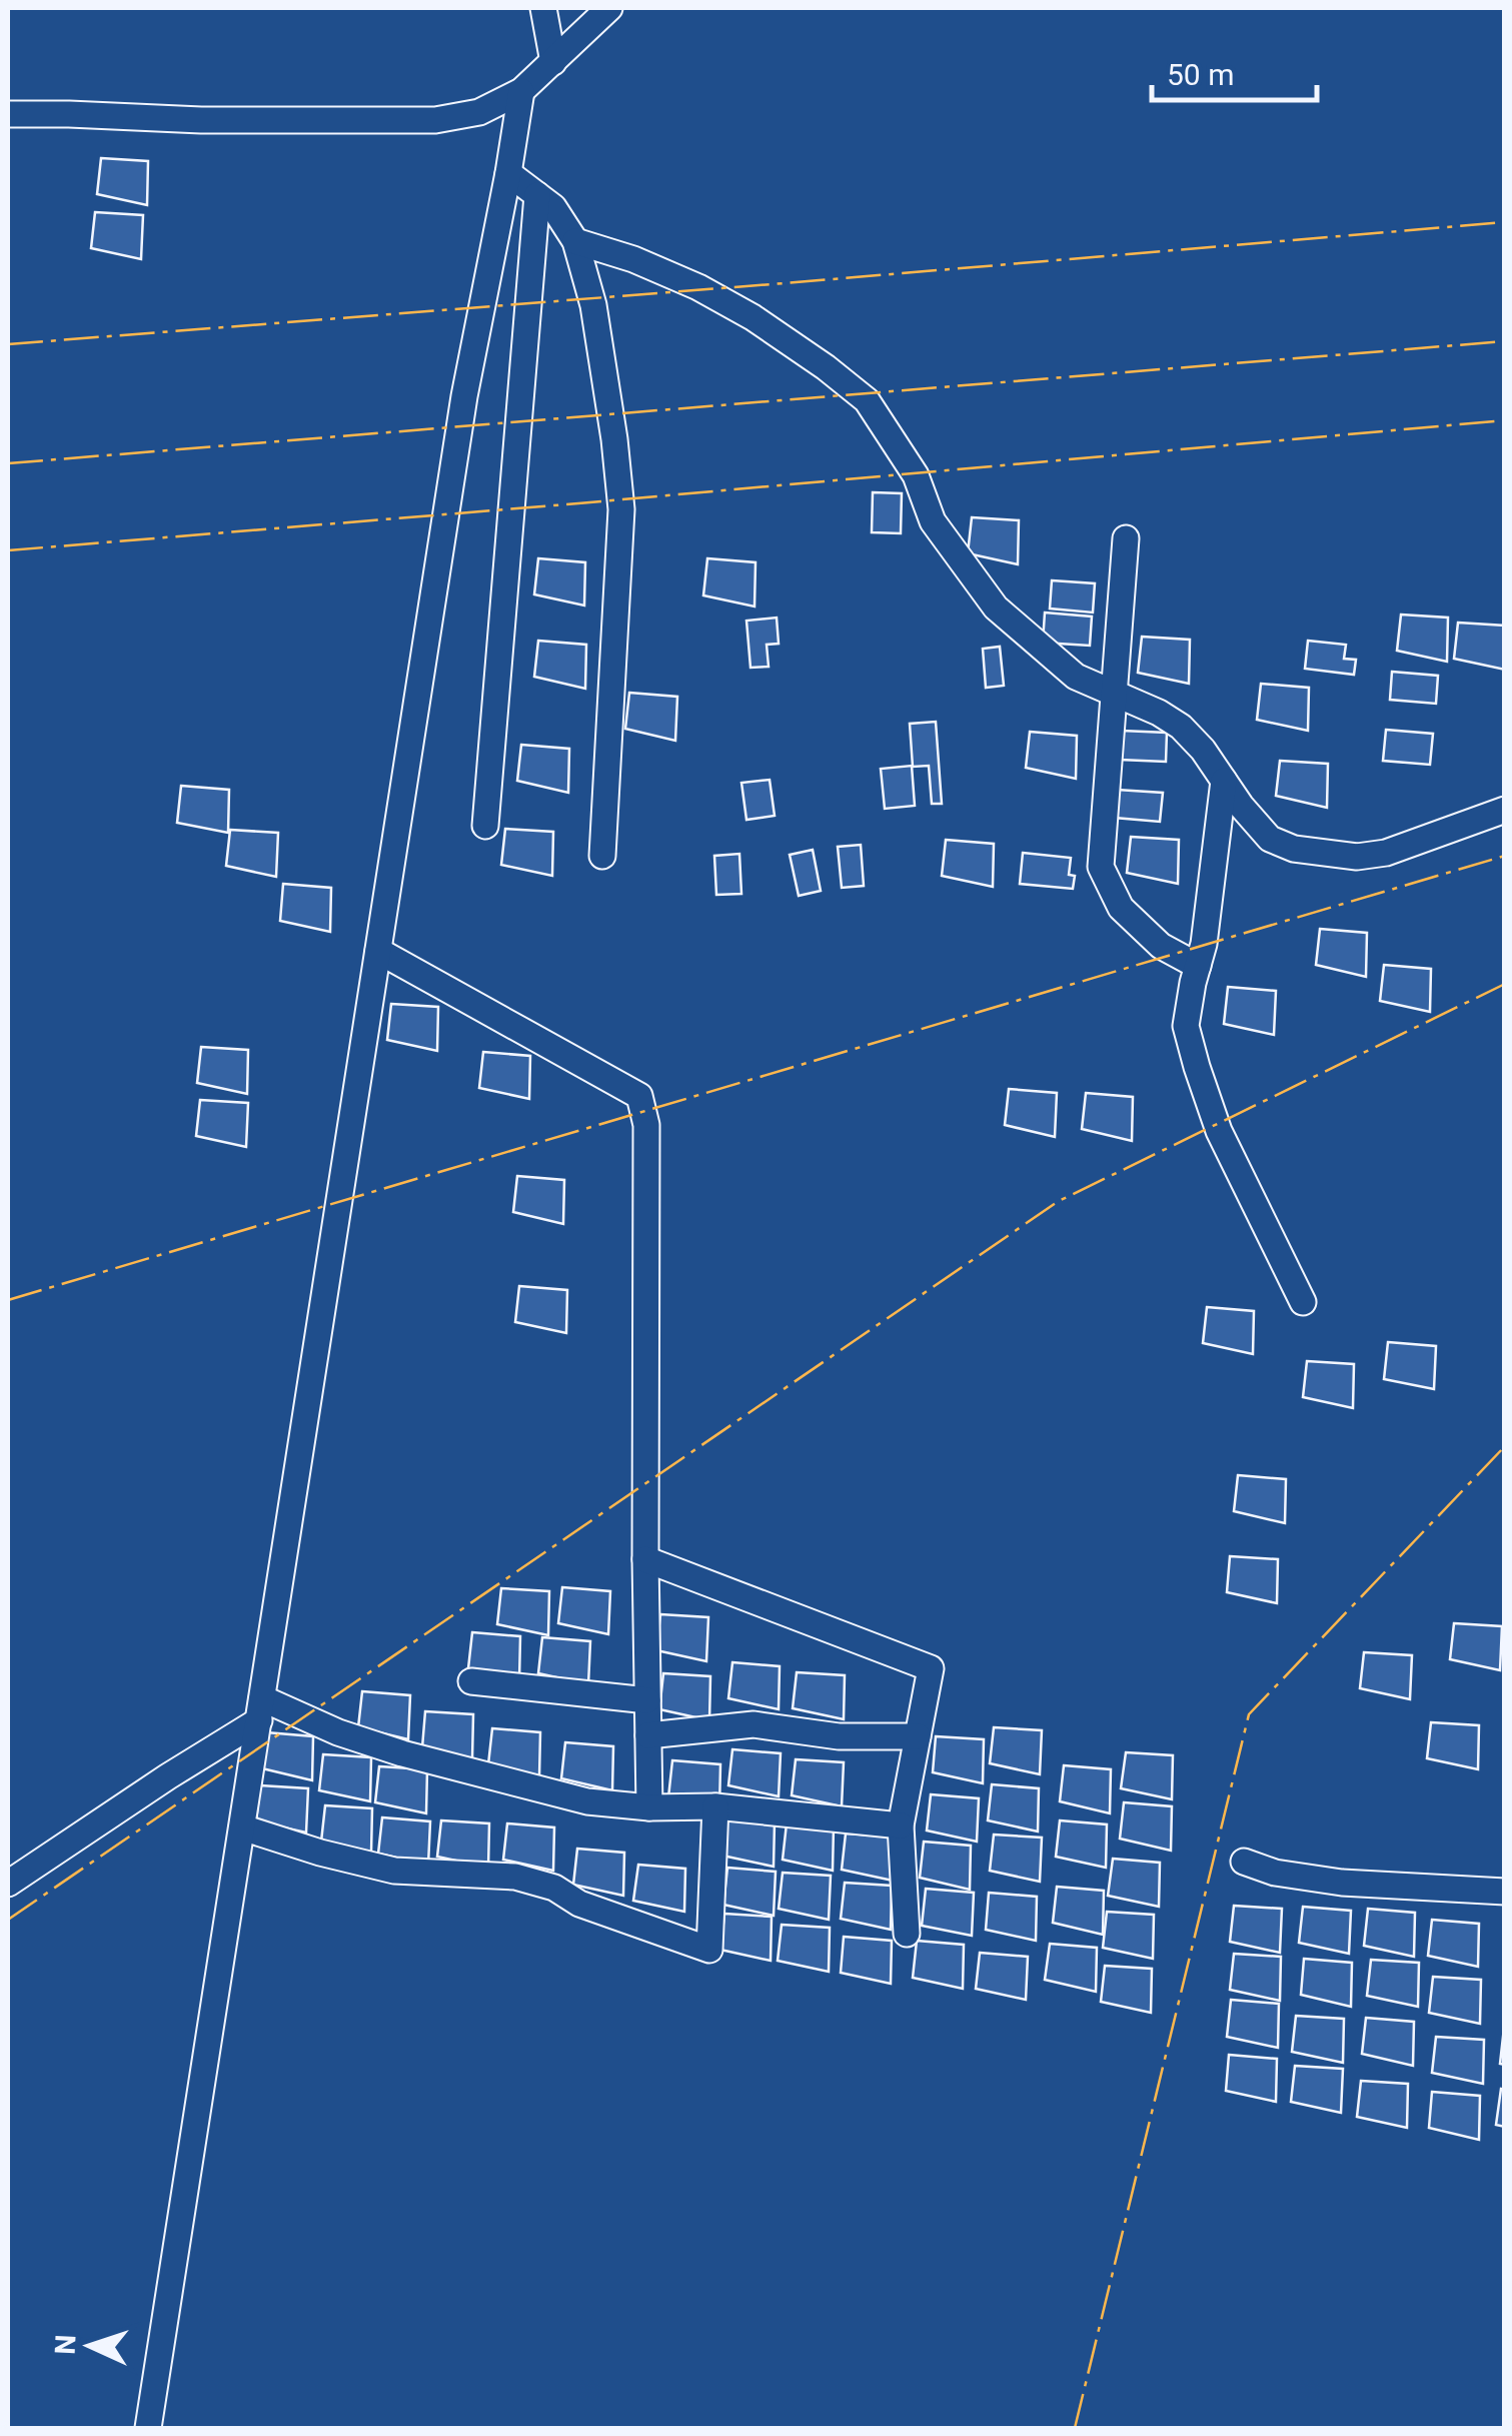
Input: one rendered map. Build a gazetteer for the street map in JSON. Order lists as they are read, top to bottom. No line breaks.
{"scale_bar":"50 m","north":"left"}
